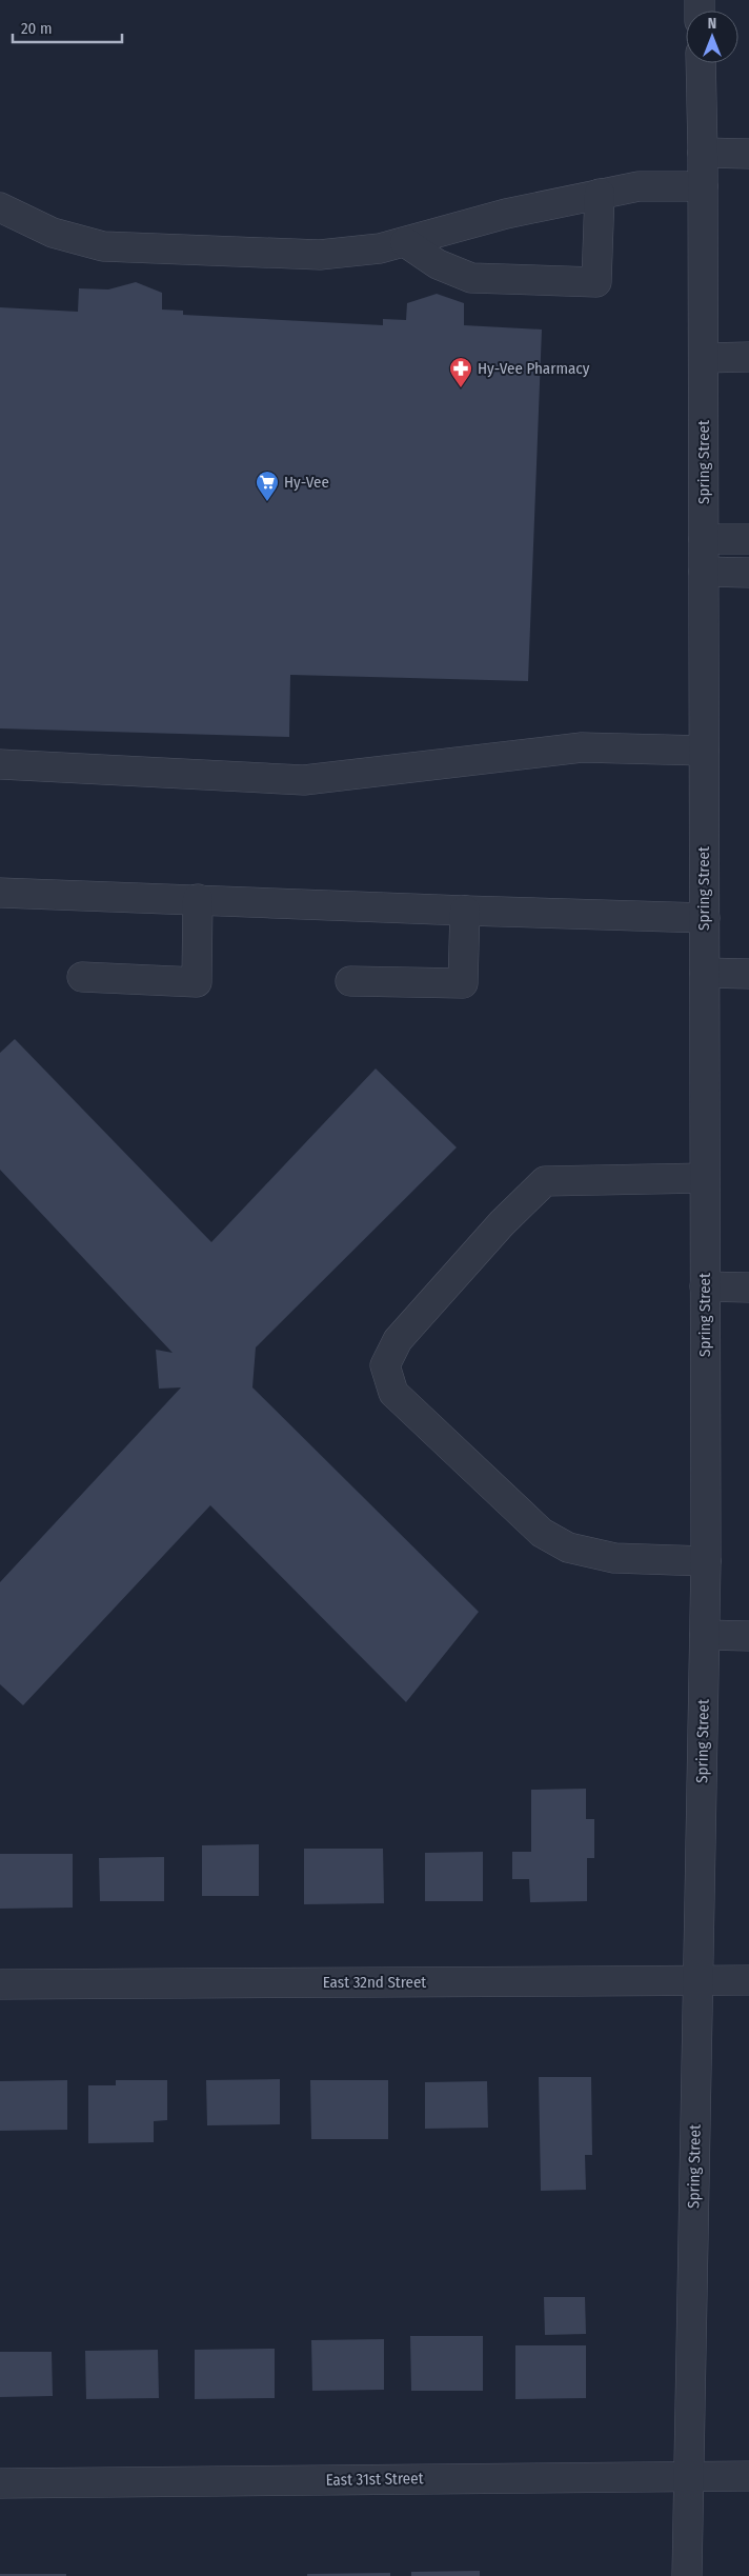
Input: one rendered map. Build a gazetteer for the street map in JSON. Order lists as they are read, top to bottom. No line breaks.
{"streets":{"street":["Spring Street","East 32nd Street","East 31st Street"]},"crossings":[["Spring Street","East 32nd Street"],["Spring Street","East 31st Street"]],"places":{"pharmacy":["Hy-Vee Pharmacy"],"supermarket":["Hy-Vee"]},"scale_bar":"20 m","north":"top"}
